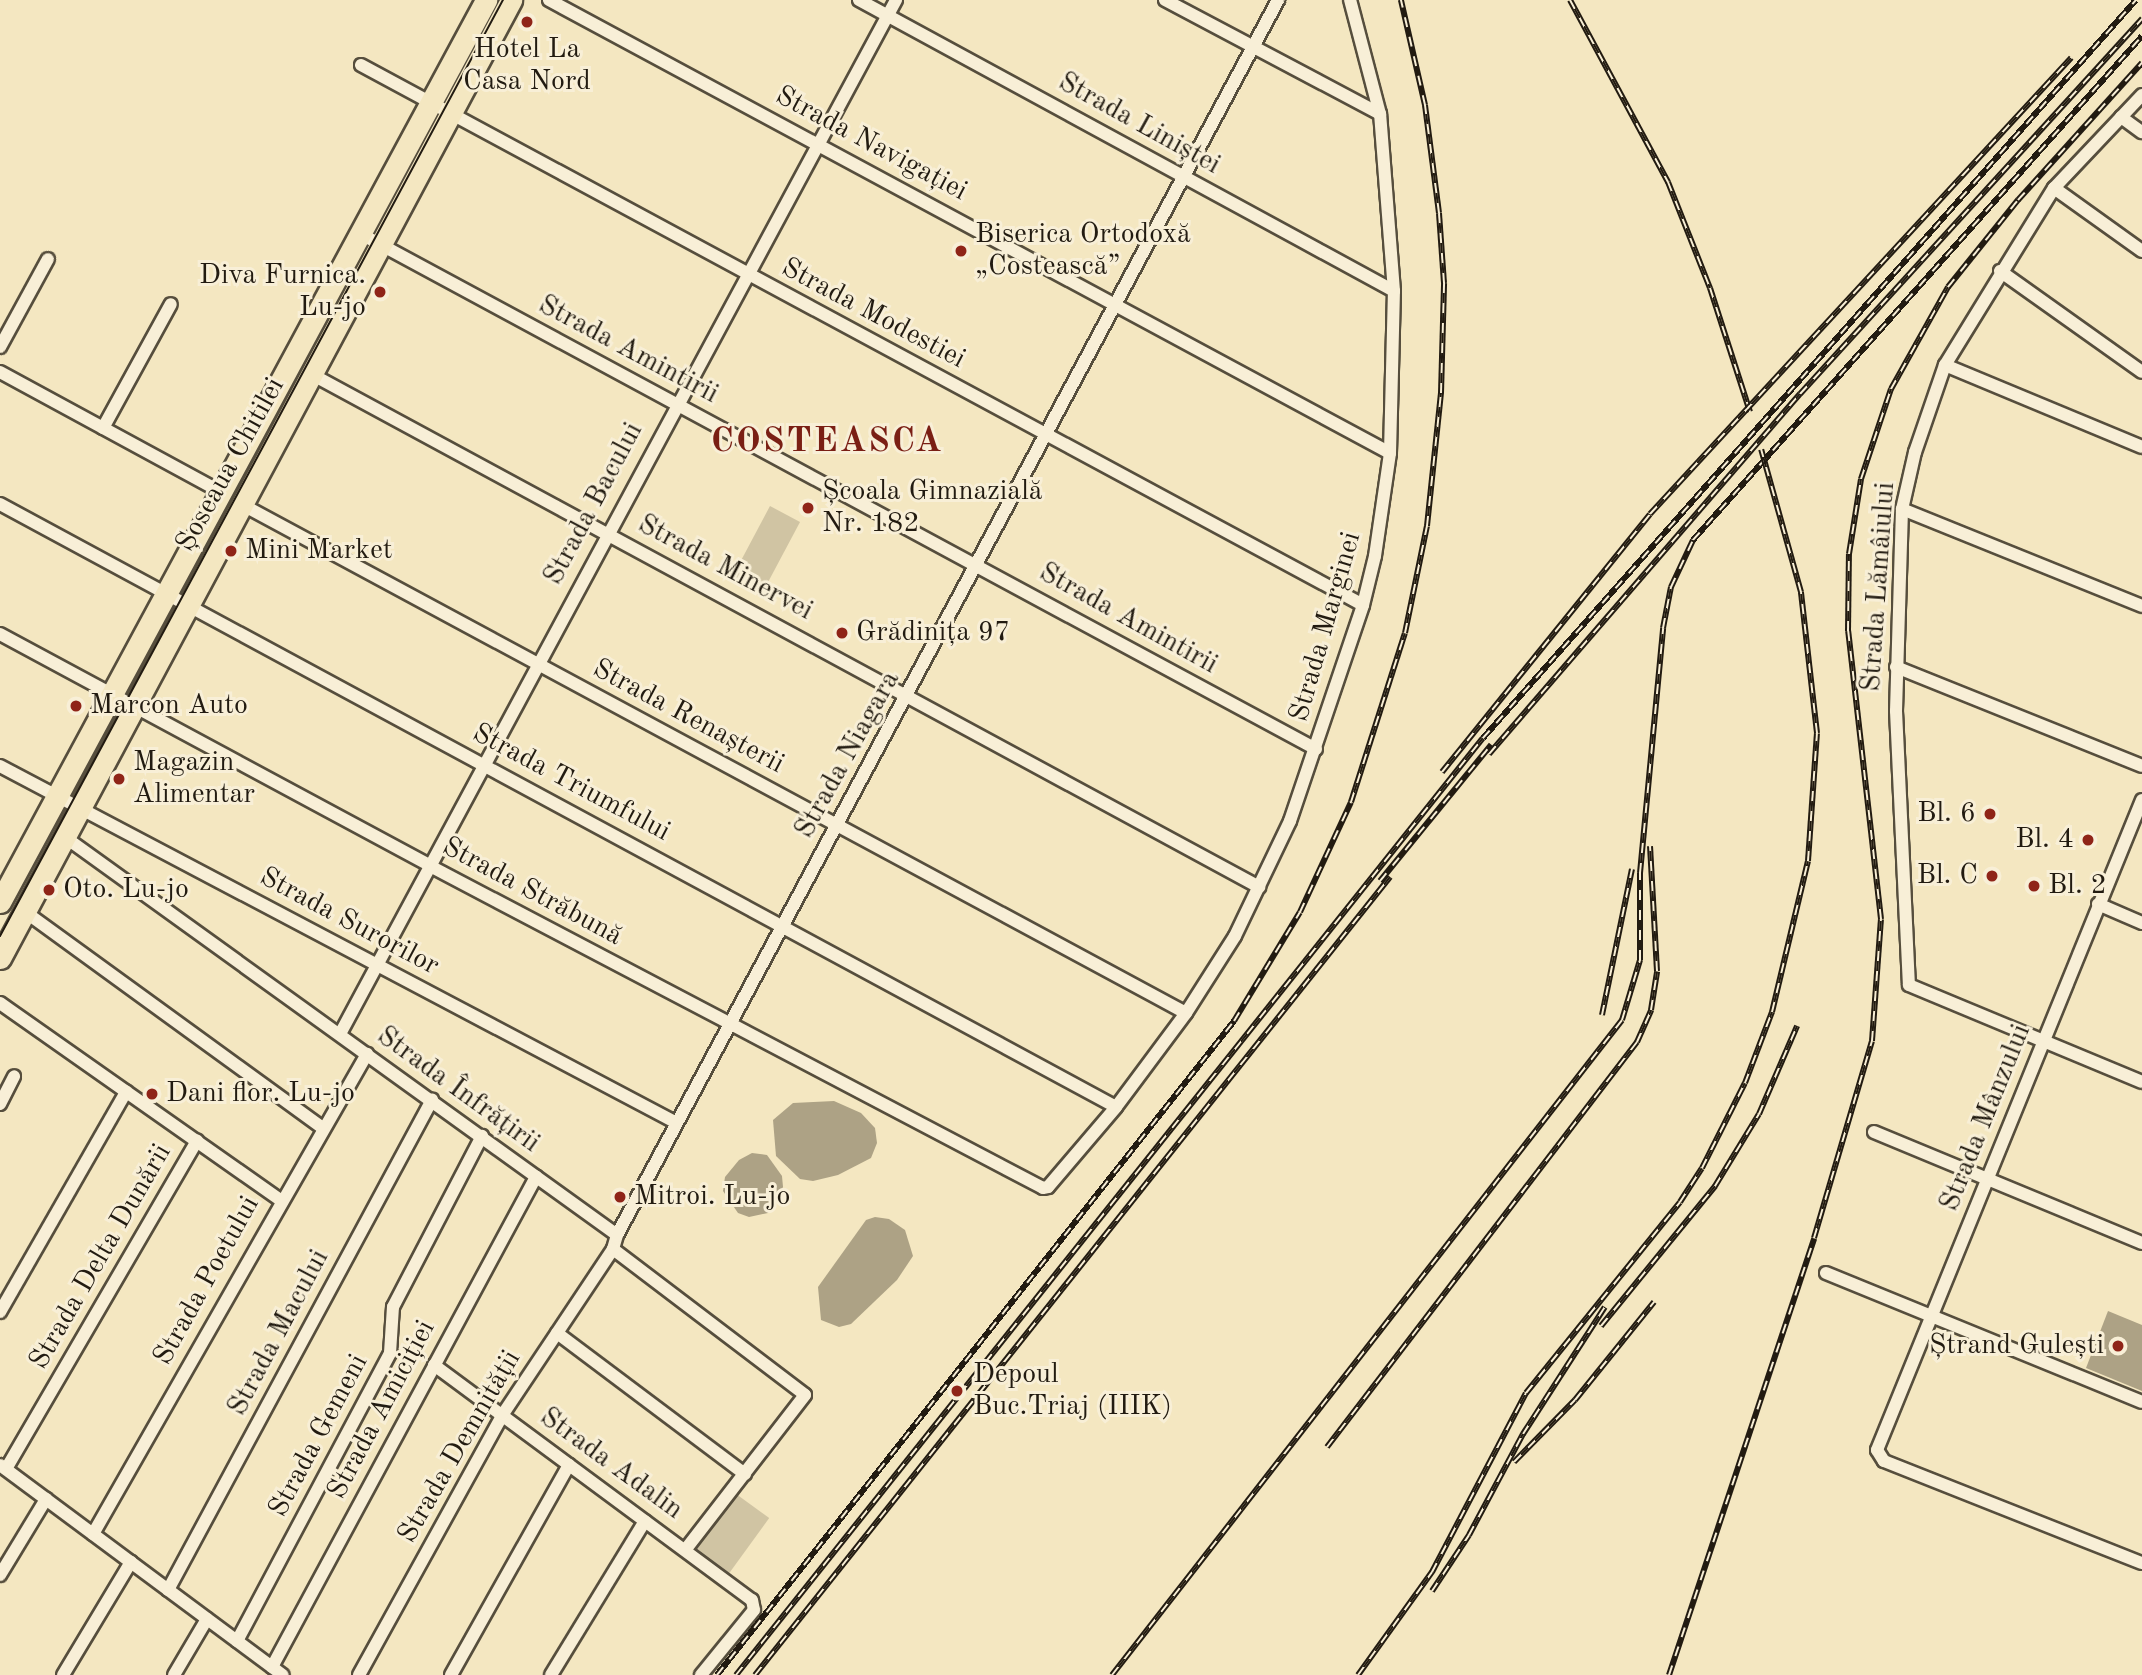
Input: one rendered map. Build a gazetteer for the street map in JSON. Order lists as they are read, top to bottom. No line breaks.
{"streets":{"main road":["Șoseaua Chitilei"],"street":["Strada Liniștei","Strada Navigației","Strada Modestiei","Strada Amintirii","Strada Bacului","Strada Minervei","Strada Lămâiului","Strada Marginei","Strada Renașterii","Strada Niagara","Strada Triumfului","Strada Străbună","Strada Surorilor","Strada Înfrățirii","Strada Mânzului","Strada Delta Dunării","Strada Poetului","Strada Macului","Strada Amiciției","Strada Gemeni","Strada Demnității","Strada Adalin"]},"crossings":[["Strada Liniștei","Strada Bacului"],["Strada Liniștei","Strada Marginei"],["Strada Liniștei","Strada Niagara"],["Strada Navigației","Strada Bacului"],["Strada Navigației","Strada Marginei"],["Strada Navigației","Strada Niagara"],["Strada Modestiei","Șoseaua Chitilei"],["Strada Modestiei","Strada Bacului"],["Strada Modestiei","Strada Marginei"],["Strada Modestiei","Strada Niagara"],["Strada Amintirii","Șoseaua Chitilei"],["Strada Amintirii","Strada Bacului"],["Strada Amintirii","Strada Marginei"],["Strada Amintirii","Strada Niagara"],["Șoseaua Chitilei","Strada Minervei"],["Șoseaua Chitilei","Strada Renașterii"],["Șoseaua Chitilei","Strada Triumfului"],["Șoseaua Chitilei","Strada Străbună"],["Șoseaua Chitilei","Strada Surorilor"],["Șoseaua Chitilei","Strada Înfrățirii"],["Strada Bacului","Strada Minervei"],["Strada Bacului","Strada Renașterii"],["Strada Bacului","Strada Triumfului"],["Strada Bacului","Strada Străbună"],["Strada Bacului","Strada Surorilor"],["Strada Bacului","Strada Înfrățirii"],["Strada Minervei","Strada Marginei"],["Strada Minervei","Strada Niagara"],["Strada Lămâiului","Strada Mânzului"],["Strada Marginei","Strada Renașterii"],["Strada Marginei","Strada Triumfului"],["Strada Marginei","Strada Străbună"],["Strada Renașterii","Strada Niagara"],["Strada Niagara","Strada Triumfului"],["Strada Niagara","Strada Străbună"],["Strada Niagara","Strada Surorilor"],["Strada Niagara","Strada Înfrățirii"],["Strada Înfrățirii","Strada Poetului"],["Strada Înfrățirii","Strada Macului"],["Strada Înfrățirii","Strada Amiciției"],["Strada Înfrățirii","Strada Gemeni"],["Strada Amiciției","Strada Adalin"],["Strada Demnității","Strada Adalin"]],"districts":["COSTEASCA"],"places":["Hotel La Casa Nord","Biserica Ortodoxă „Costească”","Diva Furnica. Lu-jo","Școala Gimnazială Nr. 182","Mini Market","Grădinița 97","Marcon Auto","Magazin Alimentar","Bl. 6","Bl. 4","Bl. C","Bl. 2","Oto. Lu-jo","Dani flor. Lu-jo","Mitroi. Lu-jo","Ștrand Gulești","Depoul Buc.Triaj (IIIK)"]}
